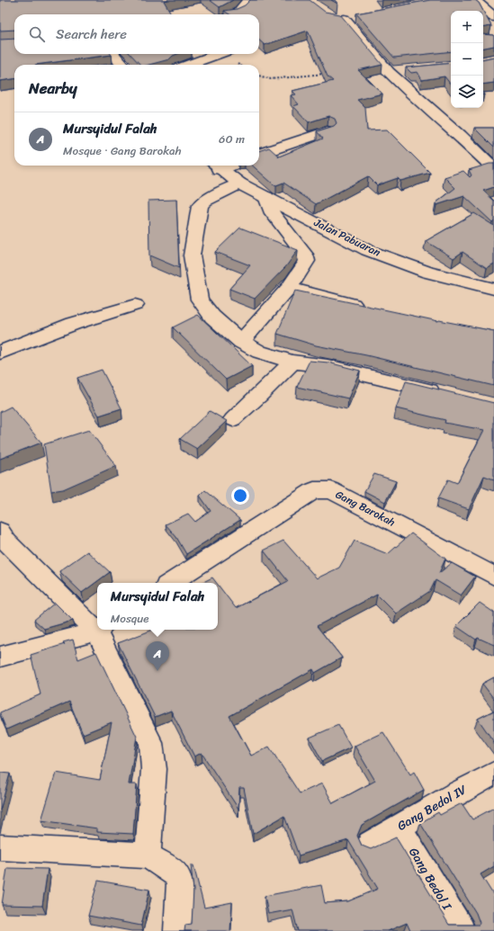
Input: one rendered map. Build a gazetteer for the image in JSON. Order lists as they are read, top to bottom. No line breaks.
{"streets":{"street":["Jalan Pabuaran","Gang Barokah","Gang Bedol IV","Gang Bedol I"]},"crossings":[["Gang Bedol IV","Gang Bedol I"]],"page":{"map_buttons":["+","−"],"search":"Search here","heading":"Nearby","list":[{"mark":"A","name":"Mursyidul Falah","note":"Mosque · Gang Barokah","value":"60 m"}],"popup":["Mursyidul Falah","Mosque"],"pins":"A"}}
